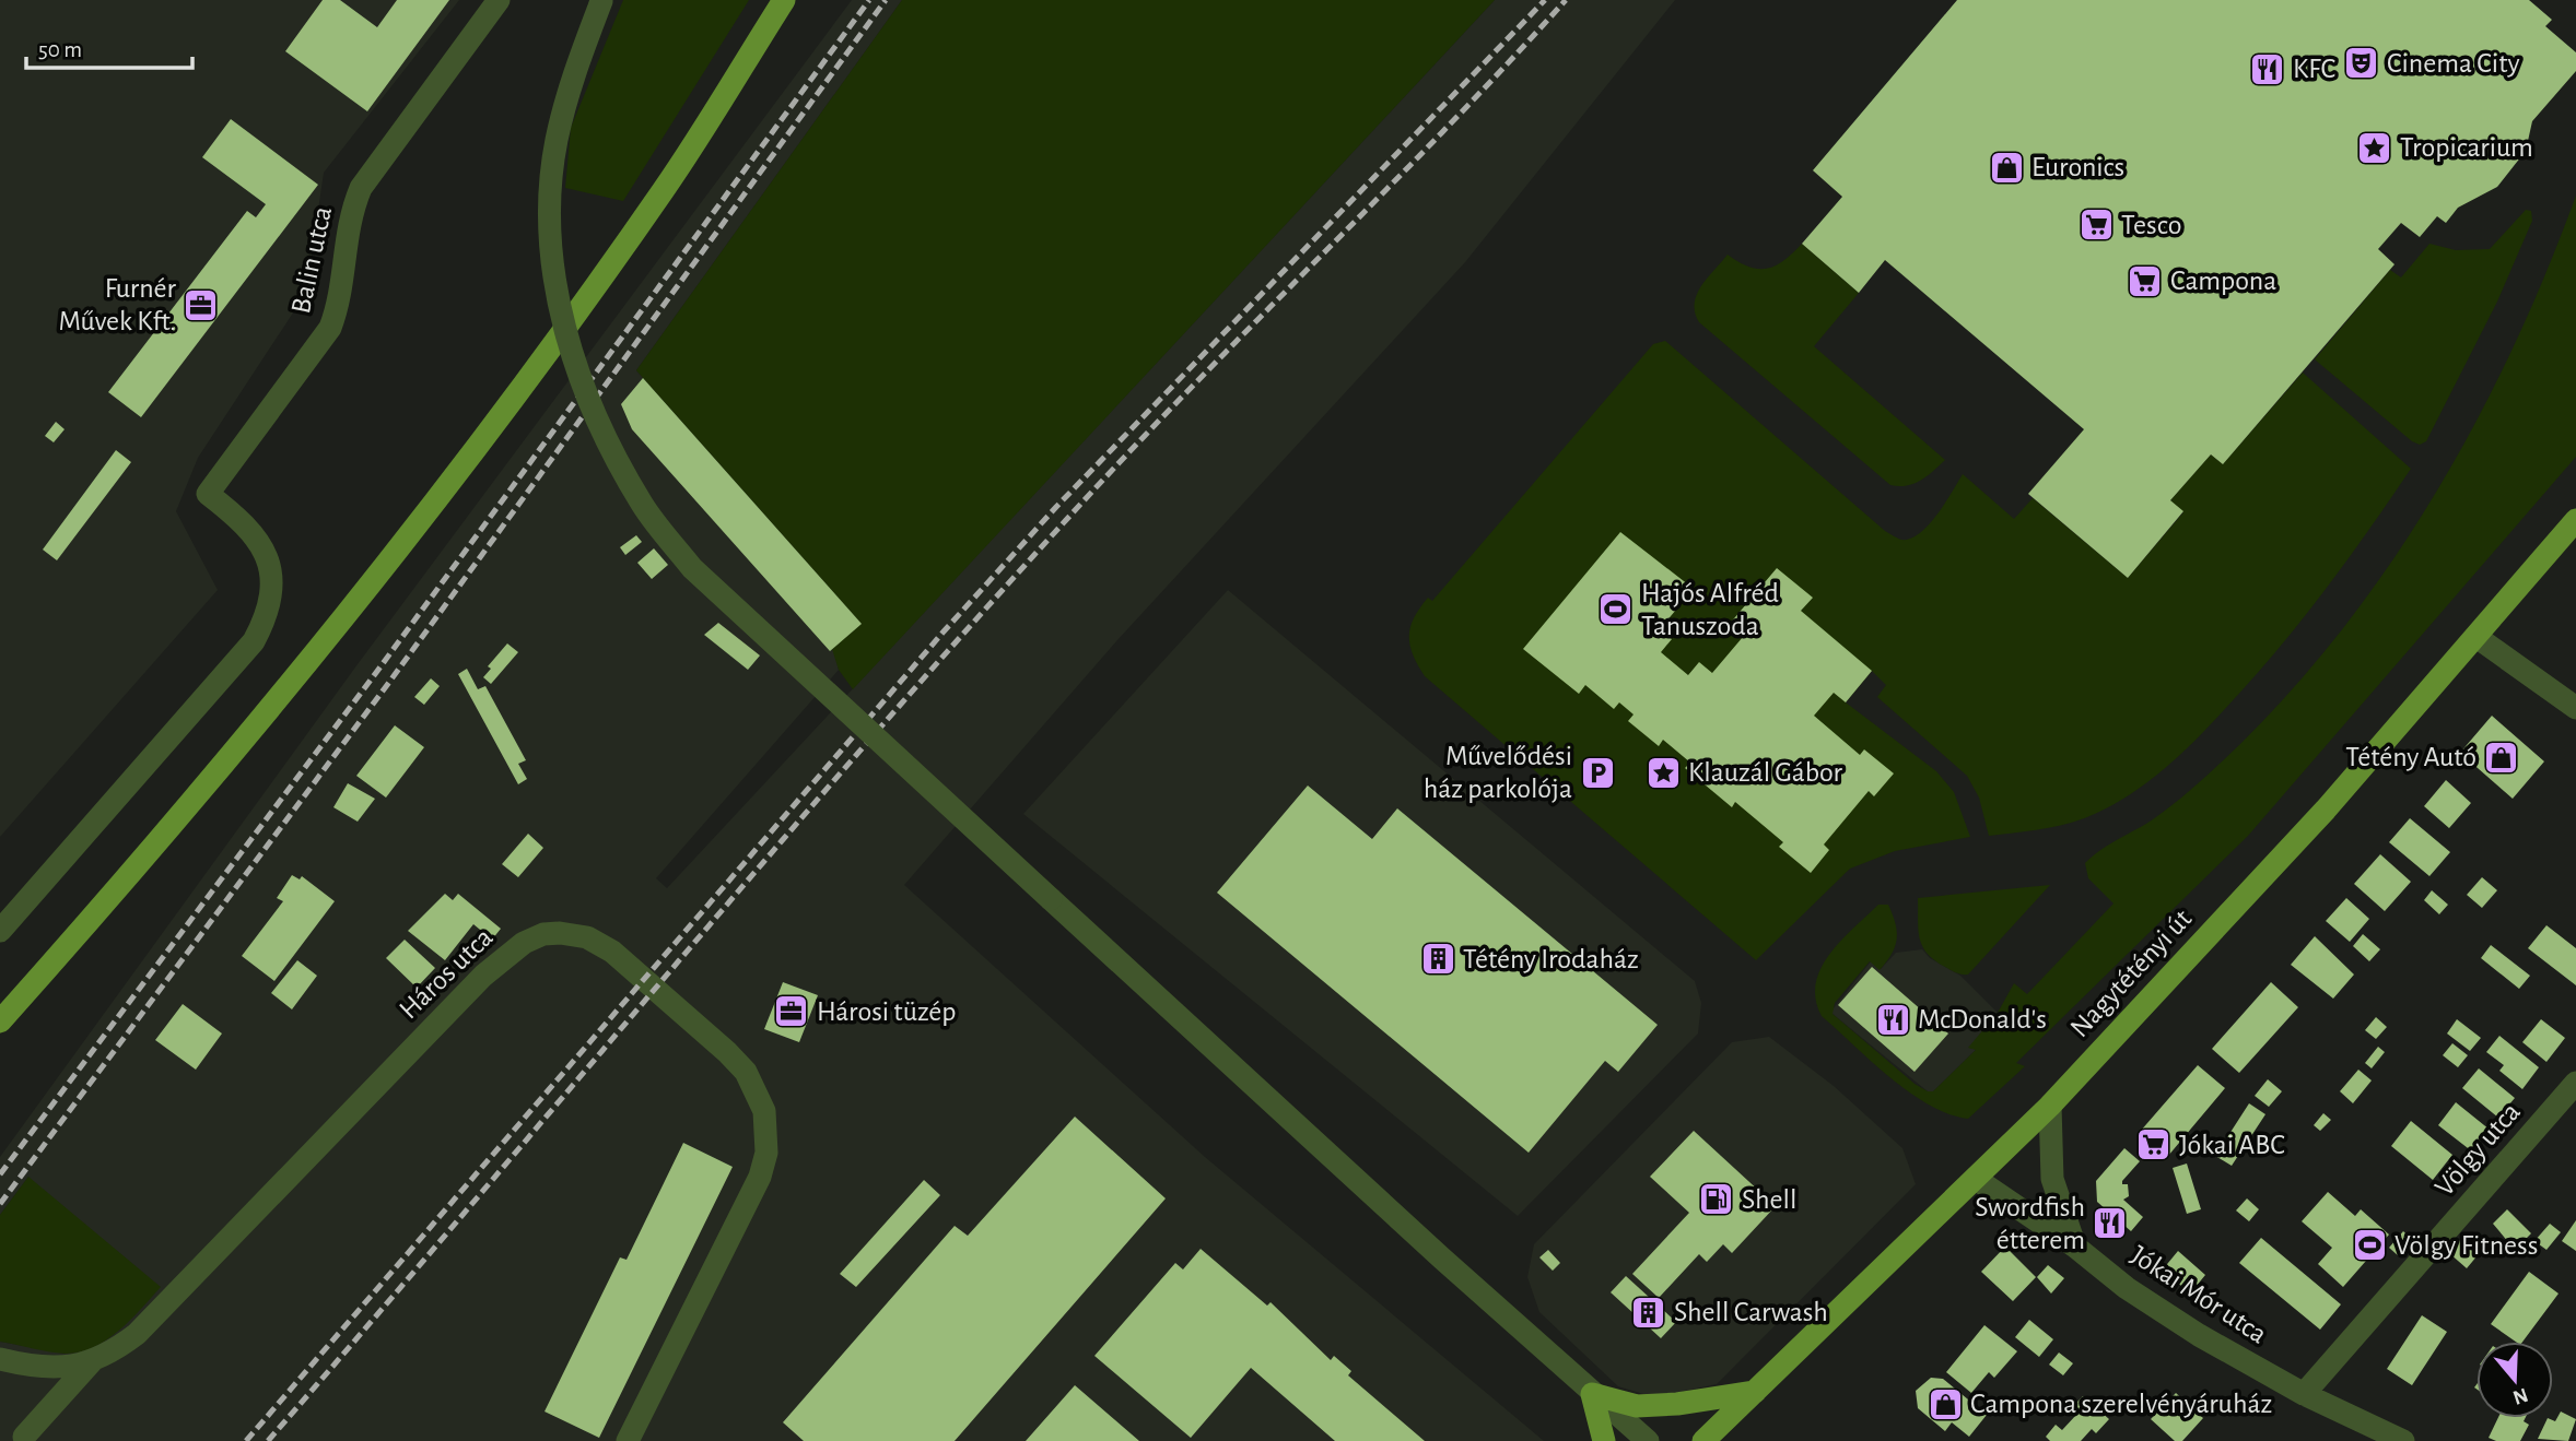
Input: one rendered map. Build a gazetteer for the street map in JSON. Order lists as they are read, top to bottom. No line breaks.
{"streets":{"main road":["Nagytétényi út"],"street":["Balin utca","Háros utca","Völgy utca","Jókai Mór utca"]},"crossings":[["Nagytétényi út","Jókai Mór utca"],["Völgy utca","Jókai Mór utca"]],"places":{"theatre":["Cinema City"],"restaurant":["KFC","McDonald's","Swordfish étterem"],"place":["Tropicarium","Klauzál Gábor"],"shop":["Euronics","Tétény Autó","Campona szerelvényáruház"],"supermarket":["Tesco","Campona","Jókai ABC"],"office":["Furnér Művek Kft.","Hárosi tüzép"],"sports":["Hajós Alfréd Tanuszoda","Völgy Fitness"],"parking":["Művelődési ház parkolója"],"building":["Tétény Irodaház","Shell Carwash"],"fuel station":["Shell"]},"scale_bar":"50 m","north":"bottom"}
